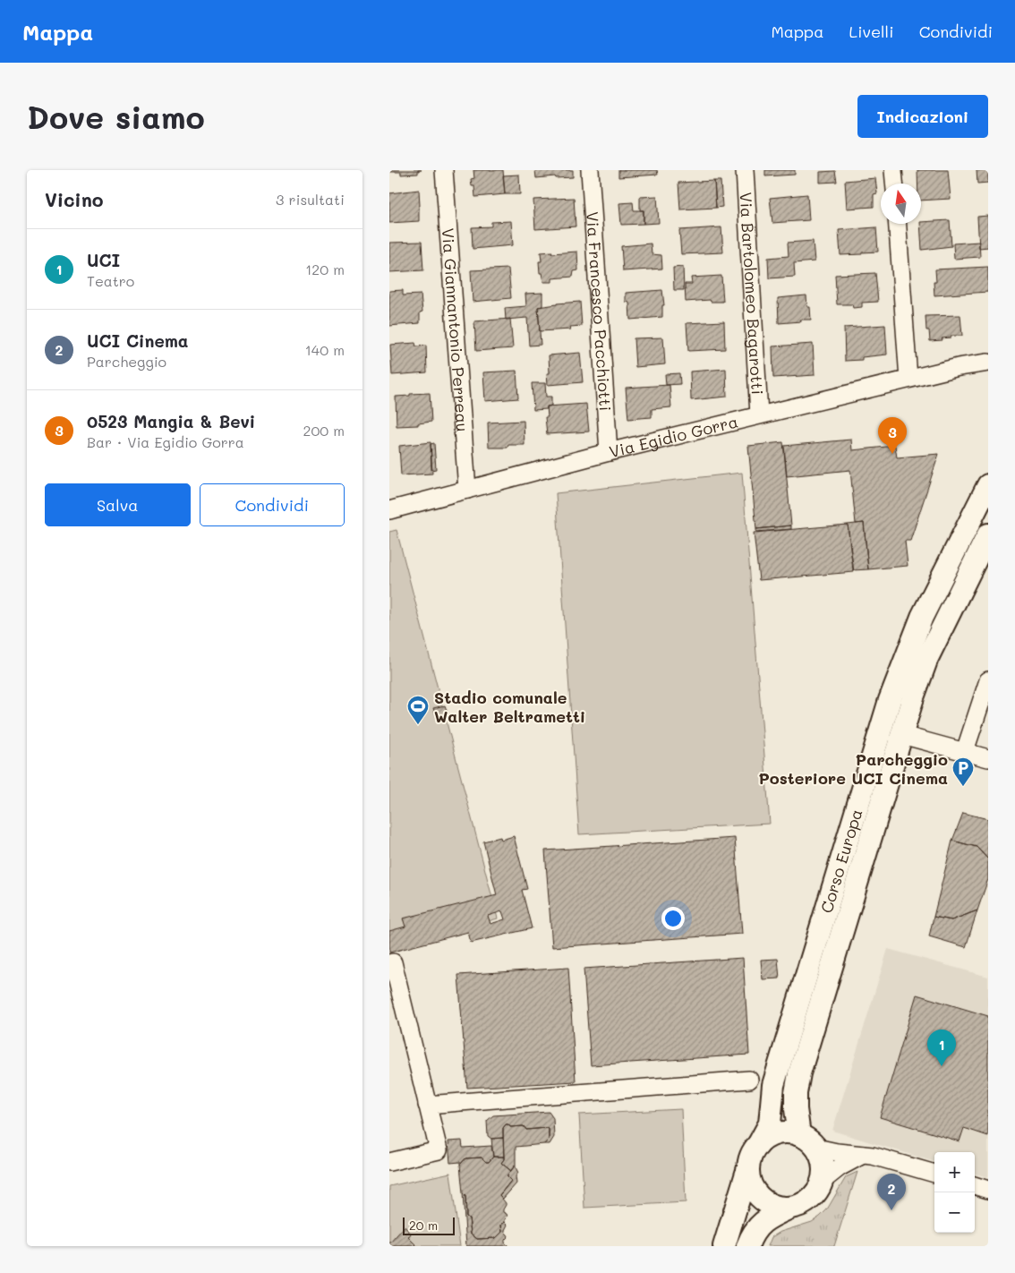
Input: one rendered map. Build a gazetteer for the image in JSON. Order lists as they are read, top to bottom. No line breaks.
{"streets":{"main road":["Corso Europa"],"street":["Via Bartolomeo Bagarotti","Via Francesco Pacchiotti","Via Giannantonio Perreau","Via Egidio Gorra"]},"crossings":[["Via Bartolomeo Bagarotti","Via Egidio Gorra"],["Via Francesco Pacchiotti","Via Egidio Gorra"],["Via Giannantonio Perreau","Via Egidio Gorra"]],"places":{"sports":["Stadio comunale Walter Beltrametti"],"parking":["Parcheggio Posteriore UCI Cinema"]},"scale_bar":"20 m","north":"top","page":{"header":"Mappa","nav":["Mappa","Livelli","Condividi"],"buttons":["Indicazioni",["Salva","Condividi"]],"title":"Dove siamo","heading":["Vicino","3 risultati"],"list":[{"mark":"1","name":"UCI","note":"Teatro","value":"120 m"},{"mark":"2","name":"UCI Cinema","note":"Parcheggio","value":"140 m"},{"mark":"3","name":"0523 Mangia & Bevi","note":"Bar · Via Egidio Gorra","value":"200 m"}],"pins":["3","1","2"],"map_buttons":["+","−"],"scale":"20 m"}}
